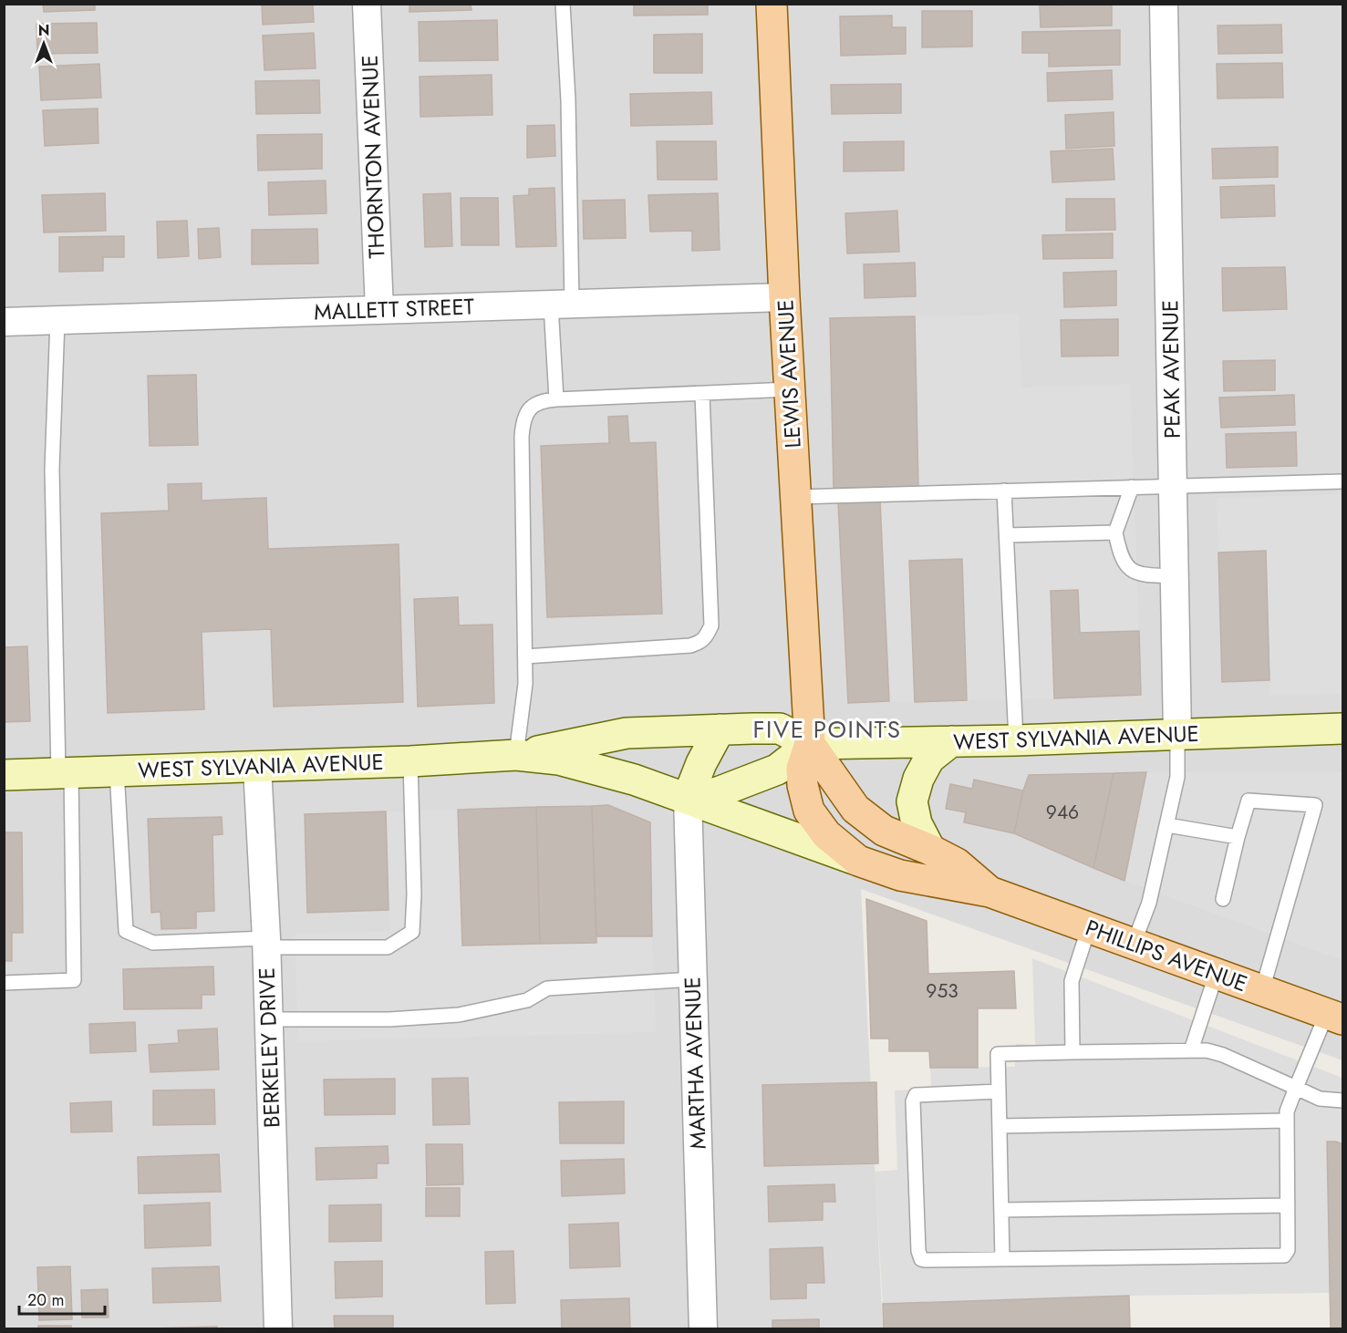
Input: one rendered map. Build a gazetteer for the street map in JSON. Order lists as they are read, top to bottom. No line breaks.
{"streets":{"main road":["LEWIS AVENUE","WEST SYLVANIA AVENUE","PHILLIPS AVENUE"],"street":["THORNTON AVENUE","MALLETT STREET","PEAK AVENUE","BERKELEY DRIVE","MARTHA AVENUE"]},"crossings":[["THORNTON AVENUE","MALLETT STREET"],["MALLETT STREET","LEWIS AVENUE"],["PEAK AVENUE","WEST SYLVANIA AVENUE"],["LEWIS AVENUE","WEST SYLVANIA AVENUE"],["LEWIS AVENUE","PHILLIPS AVENUE"],["WEST SYLVANIA AVENUE","PHILLIPS AVENUE"],["WEST SYLVANIA AVENUE","BERKELEY DRIVE"],["WEST SYLVANIA AVENUE","MARTHA AVENUE"]],"districts":["FIVE POINTS"],"house_numbers":["946","953"],"scale_bar":"20 m","north":"top"}
